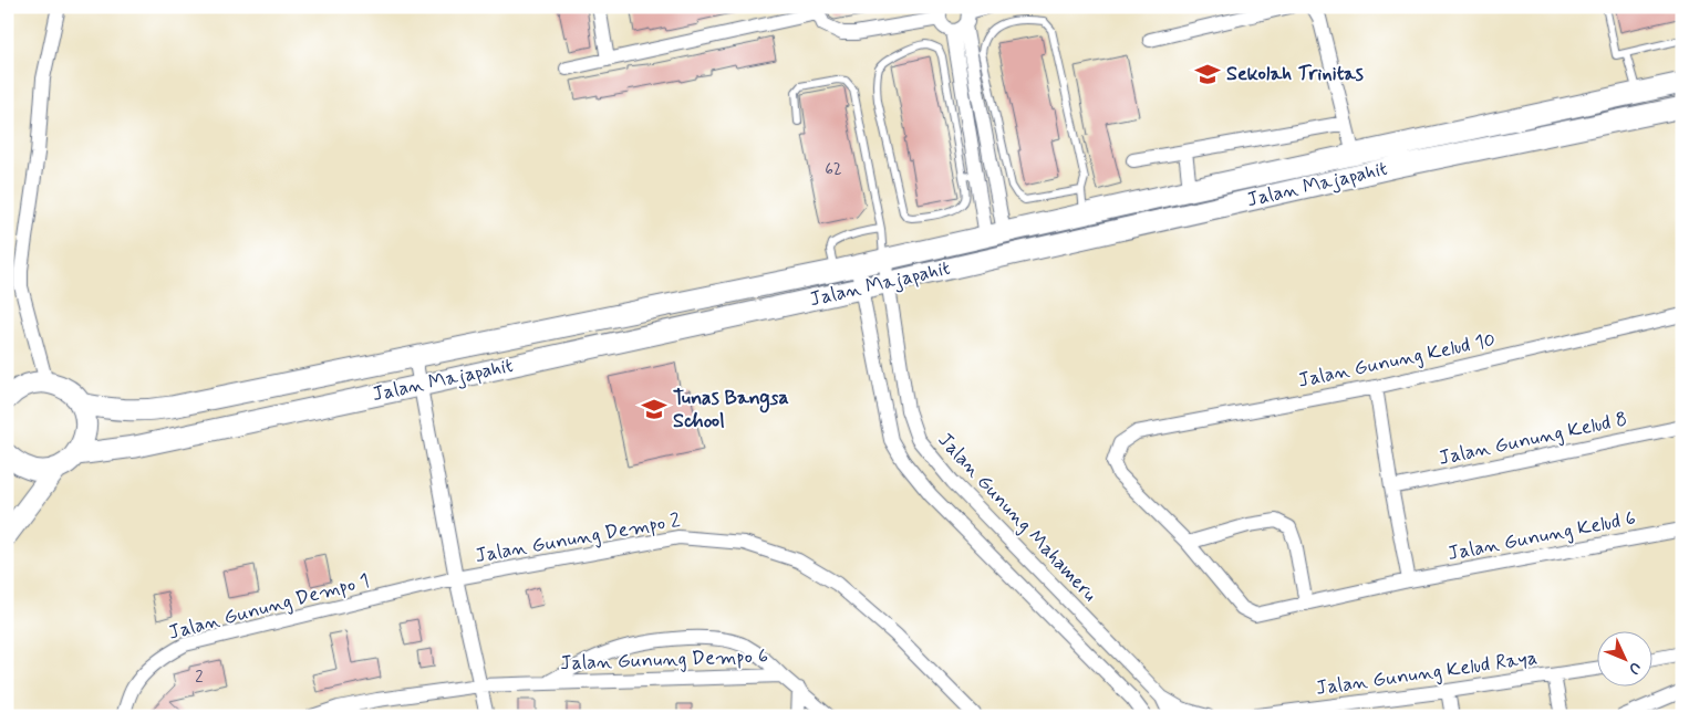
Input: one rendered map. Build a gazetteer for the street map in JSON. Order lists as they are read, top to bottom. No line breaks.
{"streets":{"street":["Jalan Majapahit","Jalan Gunung Kelud 10","Jalan Gunung Kelud 8","Jalan Gunung Mahameru","Jalan Gunung Kelud 6","Jalan Gunung Dempo 2","Jalan Gunung Dempo 1","Jalan Gunung Dempo 6","Jalan Gunung Kelud Raya"]},"crossings":[["Jalan Majapahit","Jalan Gunung Mahameru"],["Jalan Gunung Kelud 10","Jalan Gunung Kelud 6"],["Jalan Gunung Dempo 2","Jalan Gunung Dempo 1"]],"places":{"school or university":["Sekolah Trinitas","Tunas Bangsa School"]},"house_numbers":["62","2"],"north":"bottom right"}
